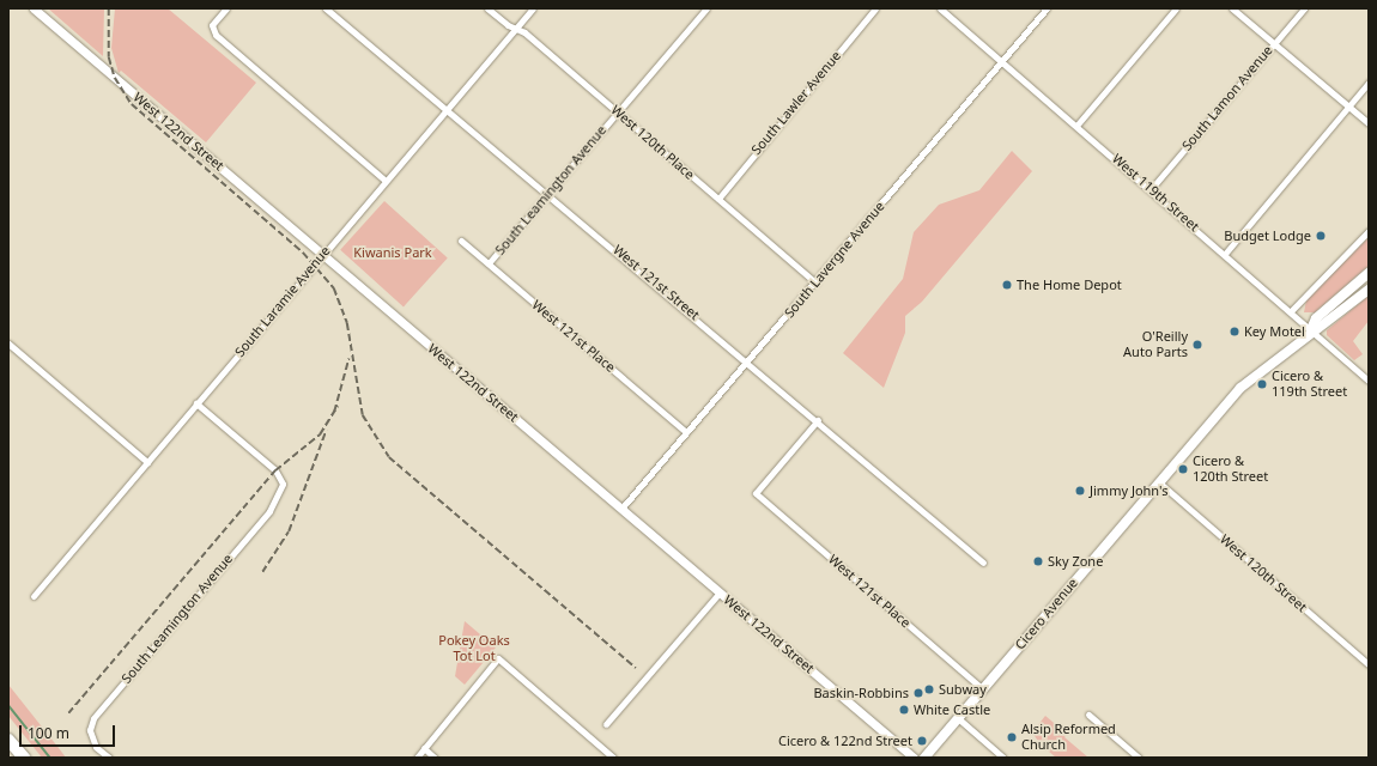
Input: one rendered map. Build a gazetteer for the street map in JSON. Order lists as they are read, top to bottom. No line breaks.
{"streets":{"main road":["Cicero Avenue"],"street":["South Lamon Avenue","South Lawler Avenue","West 122nd Street","West 120th Place","South Leamington Avenue","West 119th Street","South Lavergne Avenue","West 121st Street","South Laramie Avenue","West 121st Place","West 120th Street"]},"crossings":[["South Lamon Avenue","West 119th Street"],["South Lawler Avenue","West 120th Place"],["West 122nd Street","South Lavergne Avenue"],["West 122nd Street","South Laramie Avenue"],["West 120th Place","South Leamington Avenue"],["West 120th Place","South Lavergne Avenue"],["West 120th Place","South Laramie Avenue"],["South Leamington Avenue","West 121st Street"],["South Leamington Avenue","South Laramie Avenue"],["South Leamington Avenue","West 121st Place"],["West 119th Street","South Lavergne Avenue"],["West 119th Street","Cicero Avenue"],["South Lavergne Avenue","West 121st Street"],["South Lavergne Avenue","West 121st Place"],["West 121st Street","South Laramie Avenue"],["West 121st Street","West 121st Place"],["West 121st Place","Cicero Avenue"],["West 120th Street","Cicero Avenue"]],"parks":["Kiwanis Park","Pokey Oaks Tot Lot"],"places":["Budget Lodge","The Home Depot","Key Motel","O'Reilly Auto Parts","Cicero & 119th Street","Cicero & 120th Street","Jimmy John's","Sky Zone","Subway","Baskin-Robbins","White Castle","Alsip Reformed Church","Cicero & 122nd Street"],"scale_bar":"100 m"}
